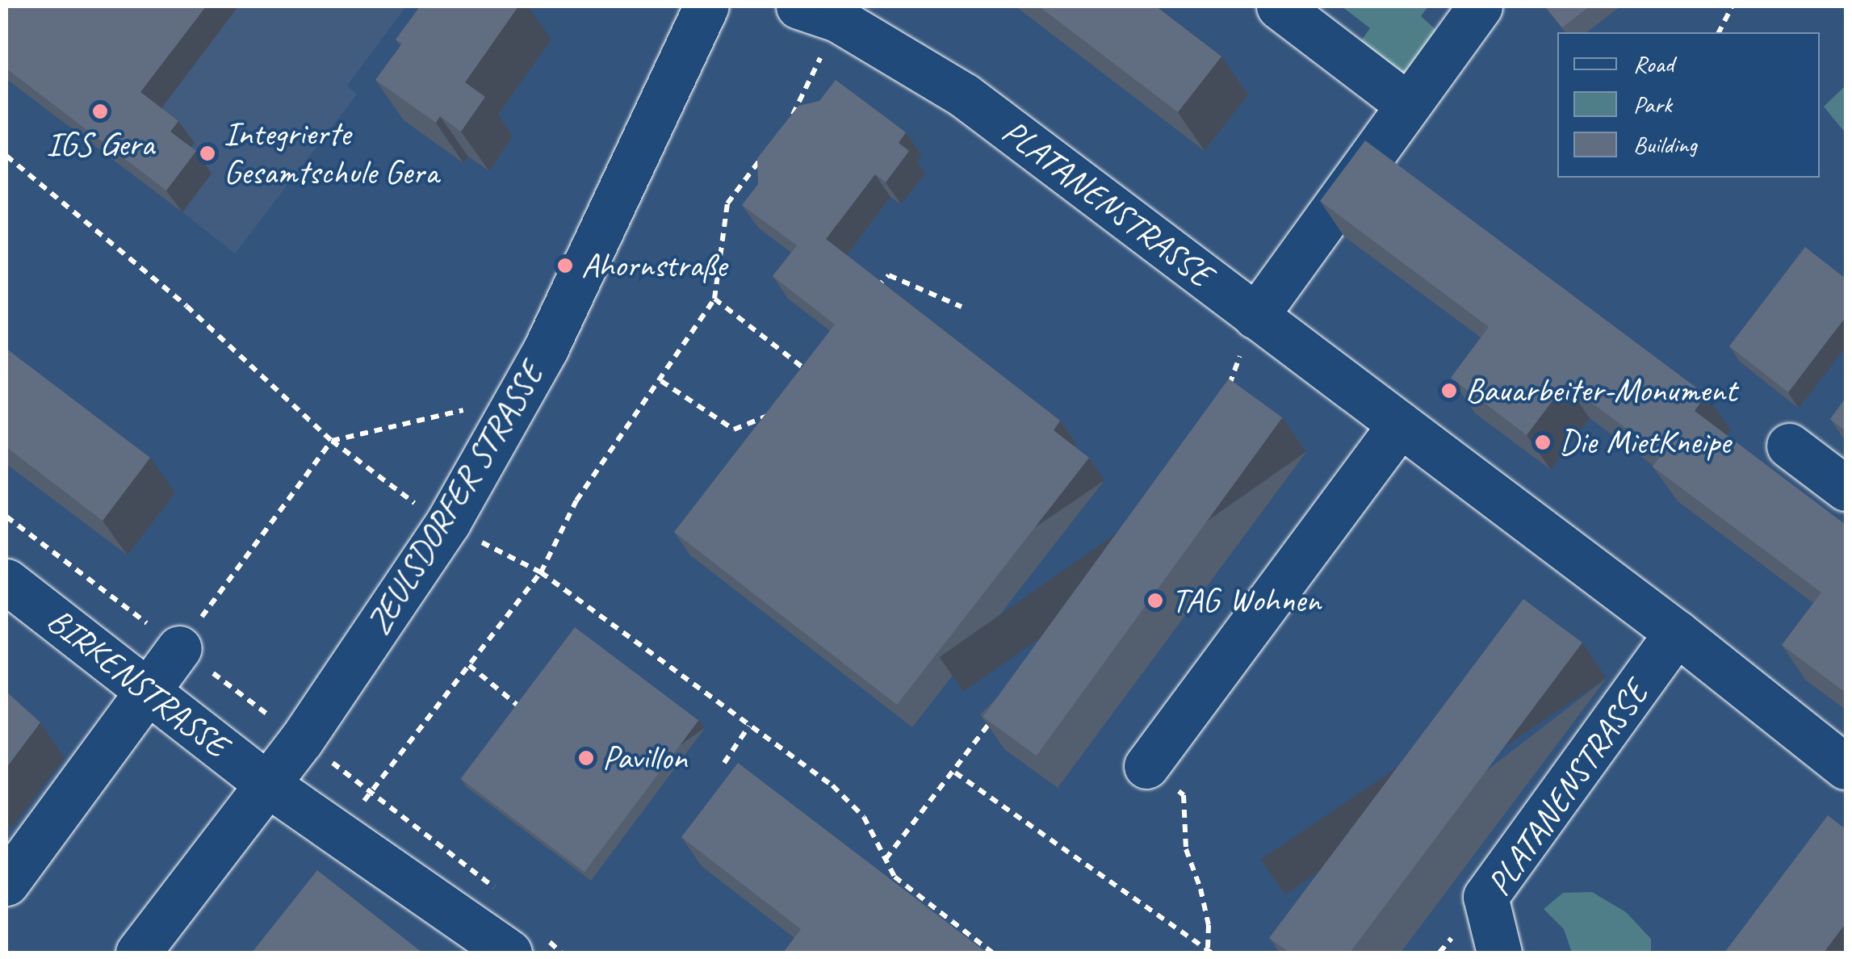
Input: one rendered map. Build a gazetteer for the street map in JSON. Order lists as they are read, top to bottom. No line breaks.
{"streets":{"street":["PLATANENSTRASSE","ZEULSDORFER STRASSE","BIRKENSTRASSE"]},"crossings":[["ZEULSDORFER STRASSE","BIRKENSTRASSE"]],"places":["IGS Gera","Integrierte Gesamtschule Gera","Ahornstraße","Bauarbeiter-Monument","Die MietKneipe","TAG Wohnen","Pavillon"],"legend":["Road","Park","Building"]}
